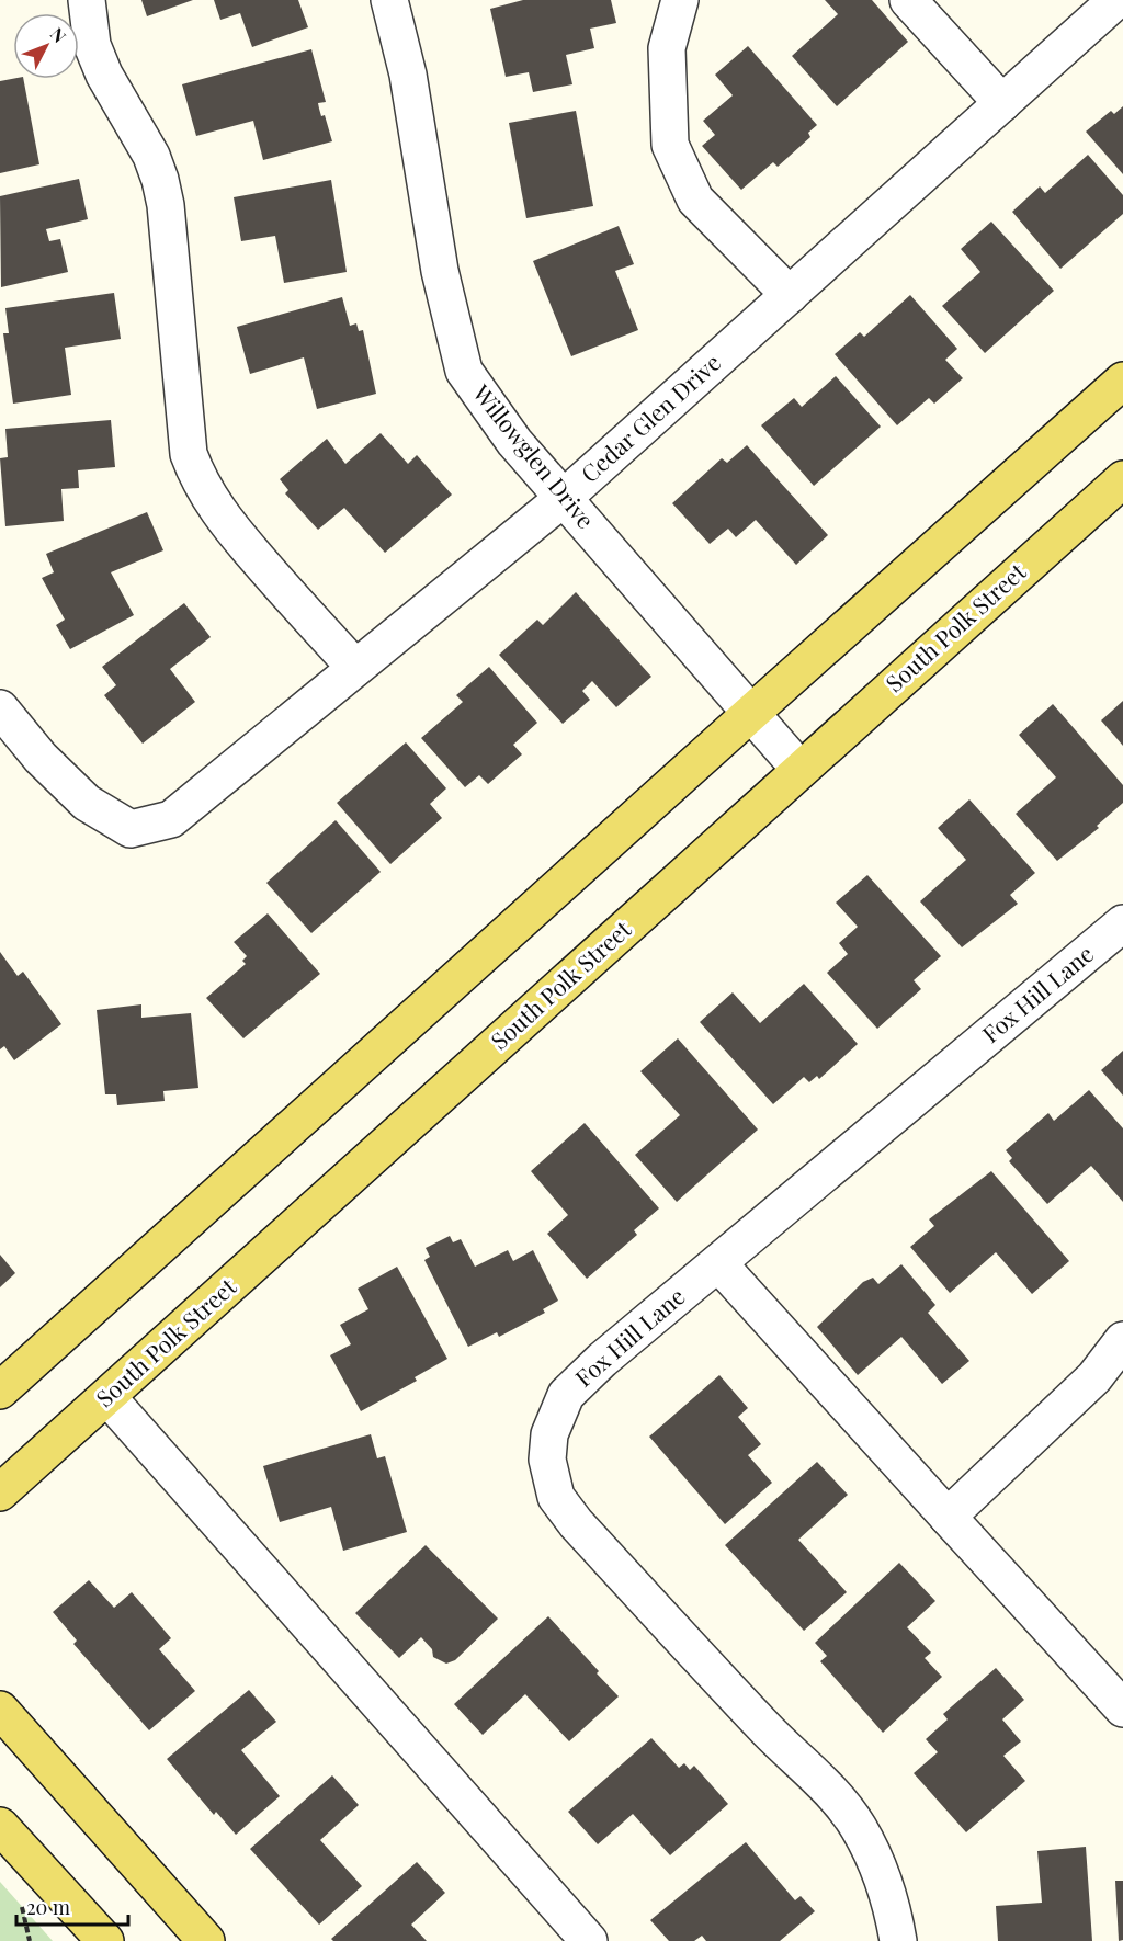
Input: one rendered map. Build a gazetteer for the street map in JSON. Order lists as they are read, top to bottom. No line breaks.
{"streets":{"main road":["South Polk Street"],"street":["Cedar Glen Drive","Willowglen Drive","Fox Hill Lane"]},"crossings":[["Cedar Glen Drive","Willowglen Drive"],["Willowglen Drive","South Polk Street"]],"scale_bar":"20 m","north":"top right"}
